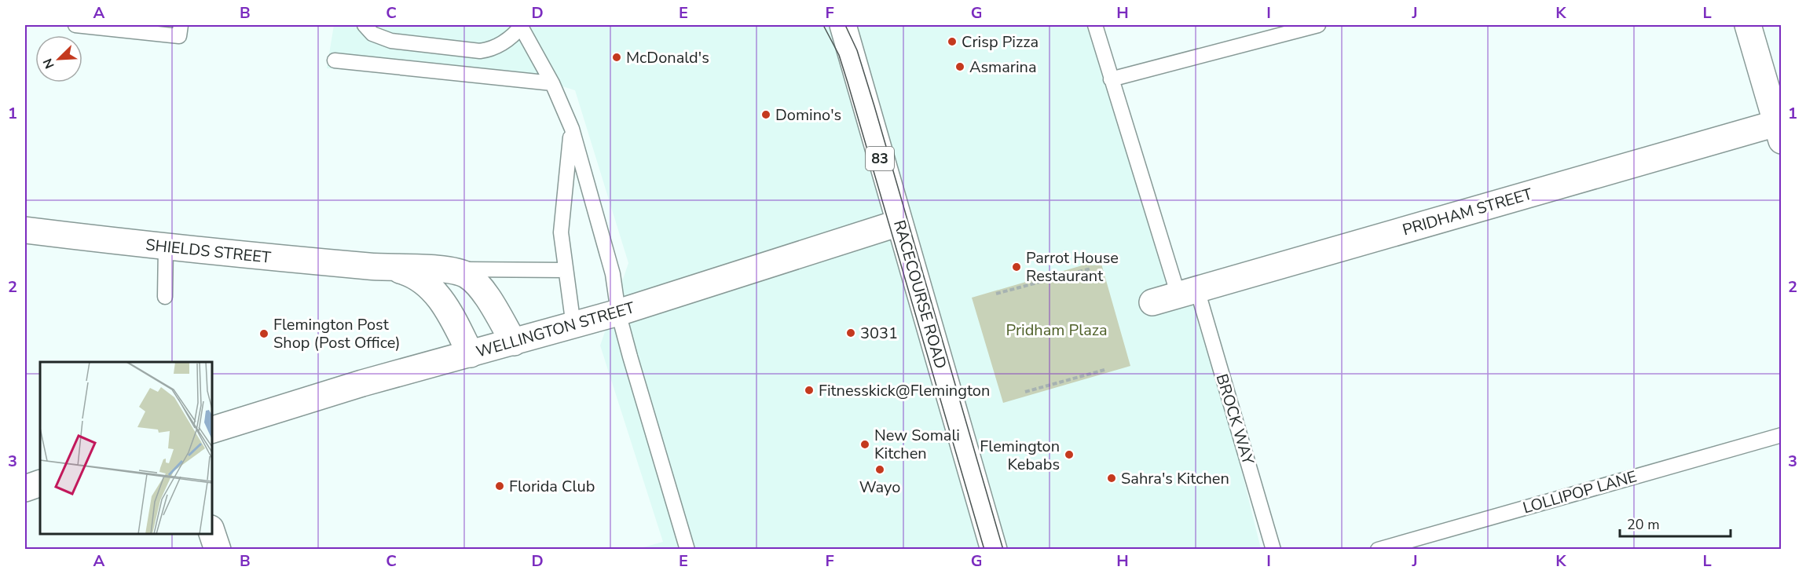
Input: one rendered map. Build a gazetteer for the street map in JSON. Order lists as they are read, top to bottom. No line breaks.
{"streets":{"main road":["83","PRIDHAM STREET","SHIELDS STREET","RACECOURSE ROAD","WELLINGTON STREET"],"lane":["BROCK WAY","LOLLIPOP LANE"]},"crossings":[["PRIDHAM STREET","BROCK WAY"],["SHIELDS STREET","WELLINGTON STREET"],["RACECOURSE ROAD","WELLINGTON STREET"]],"parks":["Pridham Plaza"],"places":["Crisp Pizza","McDonald's","Asmarina","Domino's","Parrot House Restaurant","3031","Flemington Post Shop (Post Office)","Fitnesskick@Flemington","New Somali Kitchen","Flemington Kebabs","Wayo","Sahra's Kitchen","Florida Club"],"scale_bar":"20 m","north":"bottom left","grid":{"columns":["A","B","C","D","E","F","G","H","I","J","K","L"],"rows":["1","2","3"]}}
